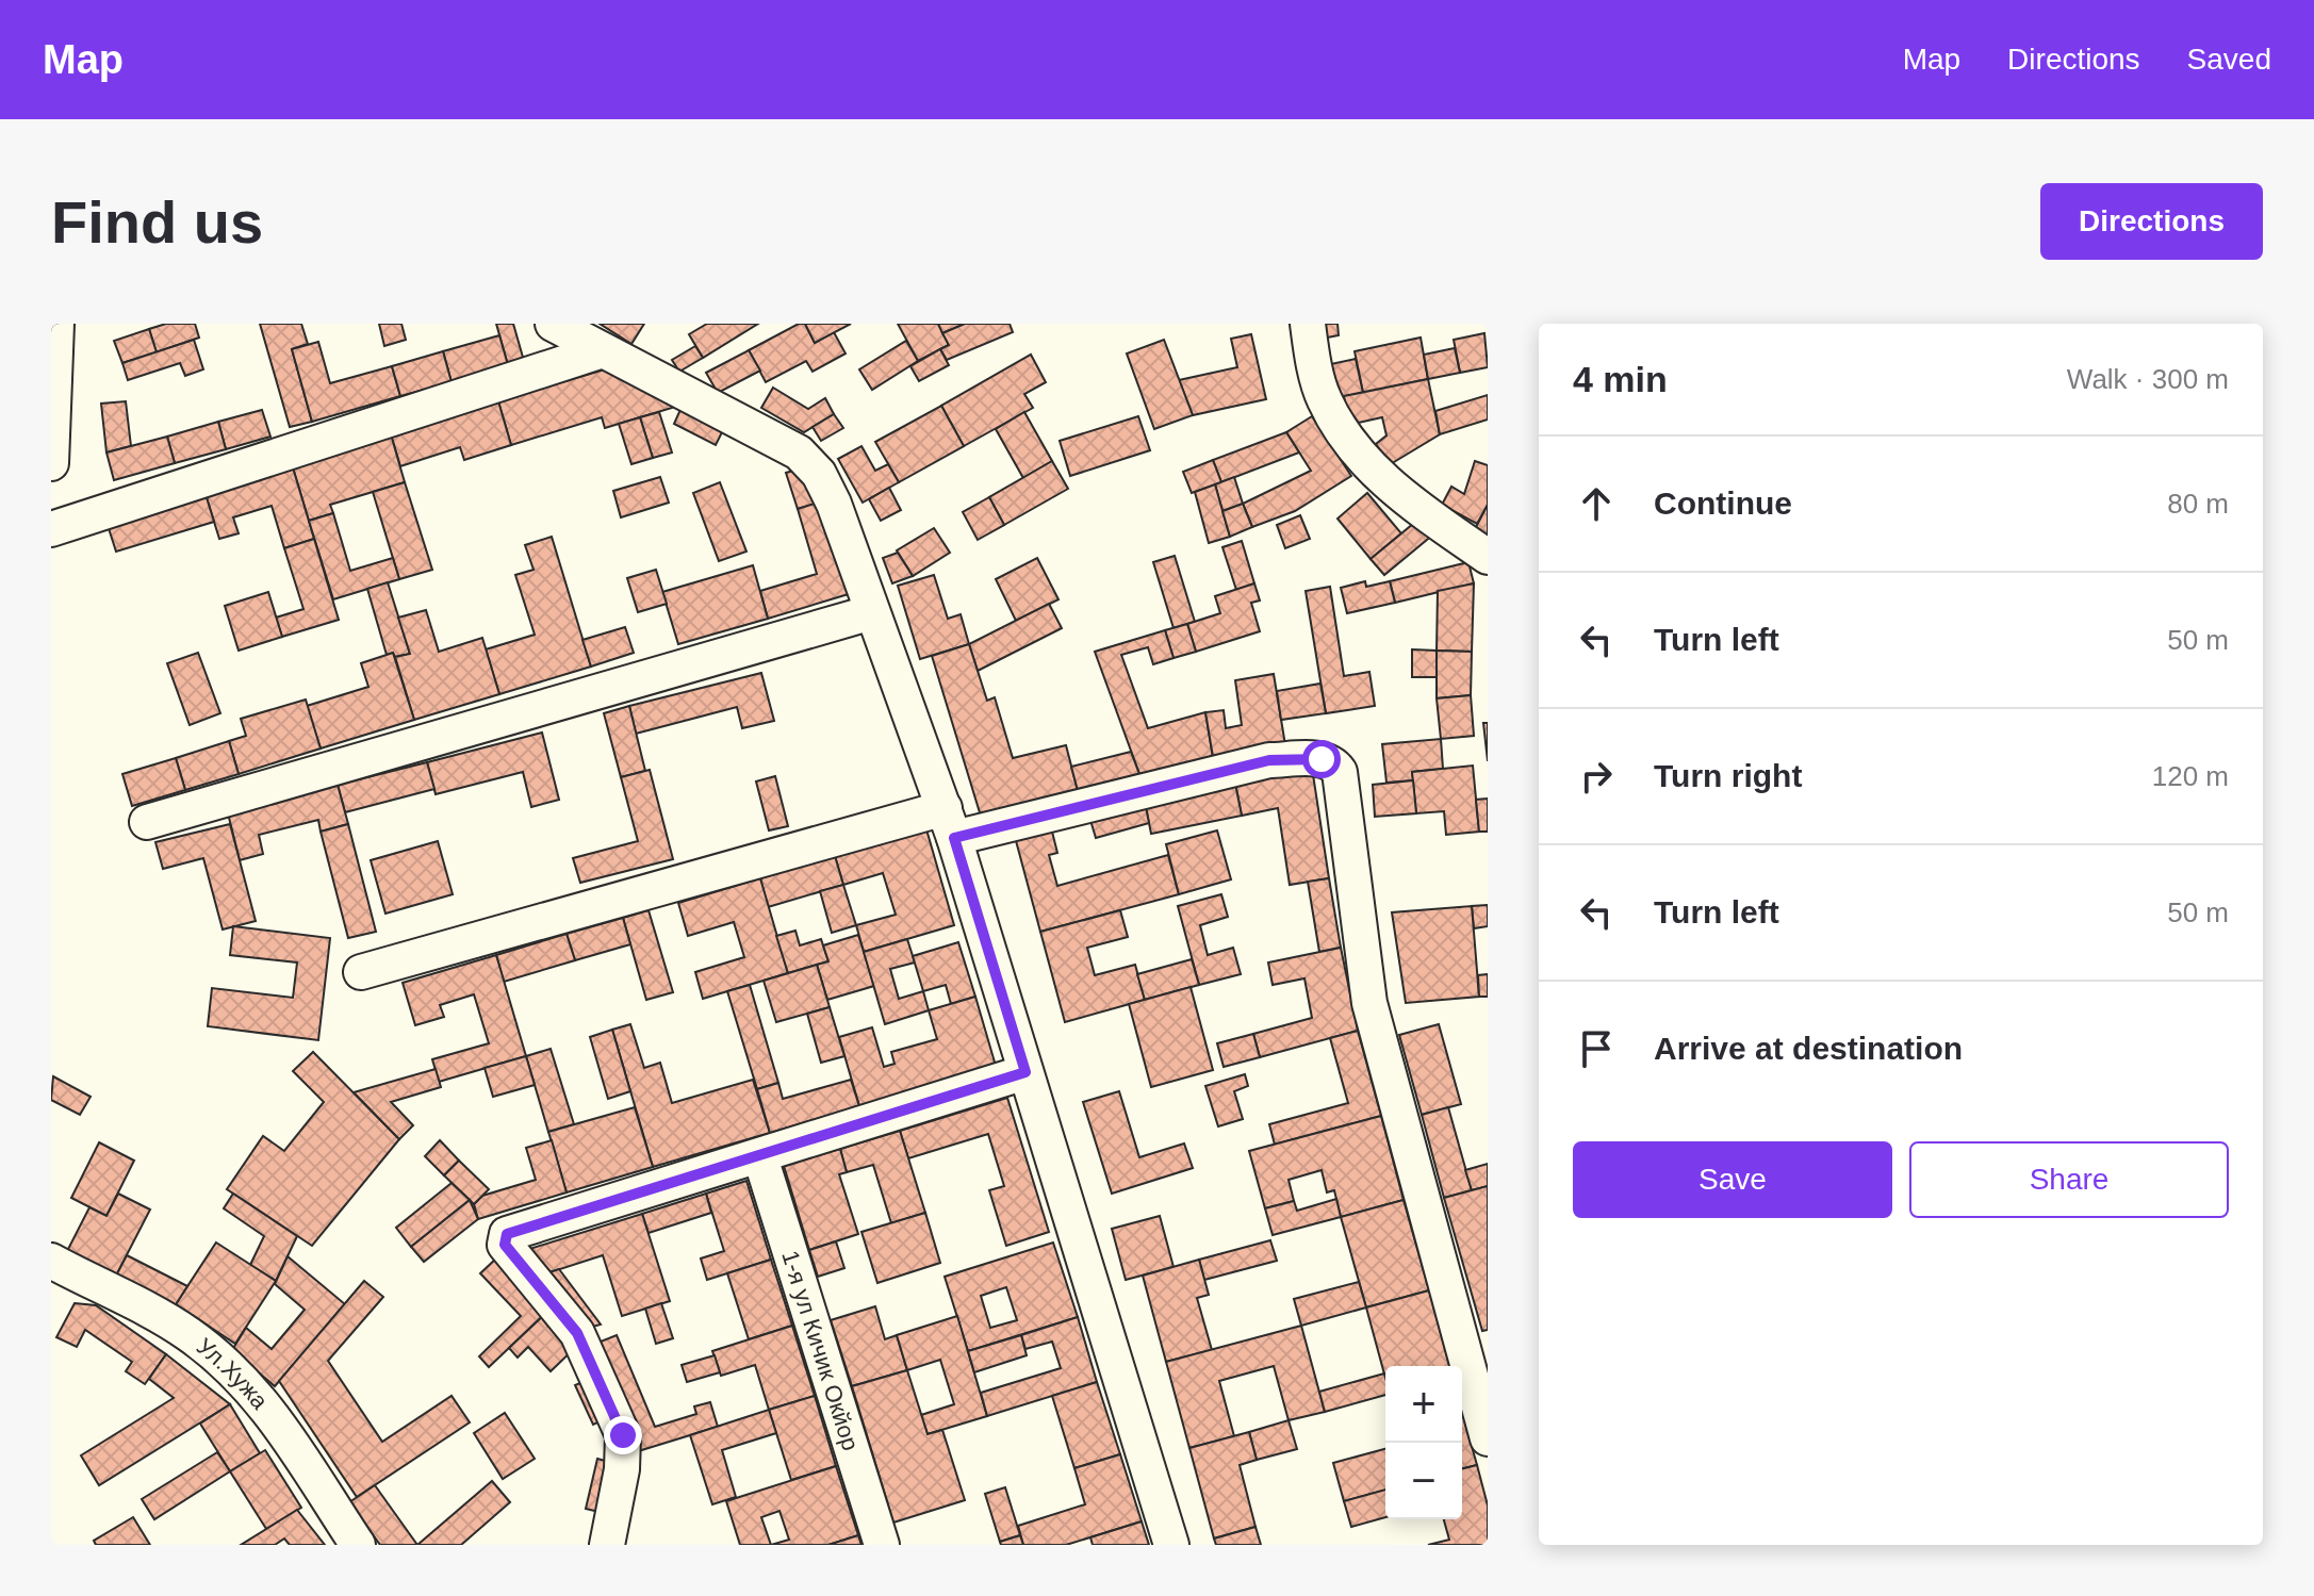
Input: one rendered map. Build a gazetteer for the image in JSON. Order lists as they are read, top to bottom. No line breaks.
{"streets":{"street":["1-я ул Кичик Окйор","Ул.Хужа"]},"page":{"header":"Map","nav":["Map","Directions","Saved"],"buttons":["Directions",["Save","Share"]],"title":"Find us","heading":["4 min","Walk · 300 m"],"list":[["Continue","80 m"],["Turn left","50 m"],["Turn right","120 m"],["Turn left","50 m"],"Arrive at destination"],"map_buttons":["+","−"]}}
